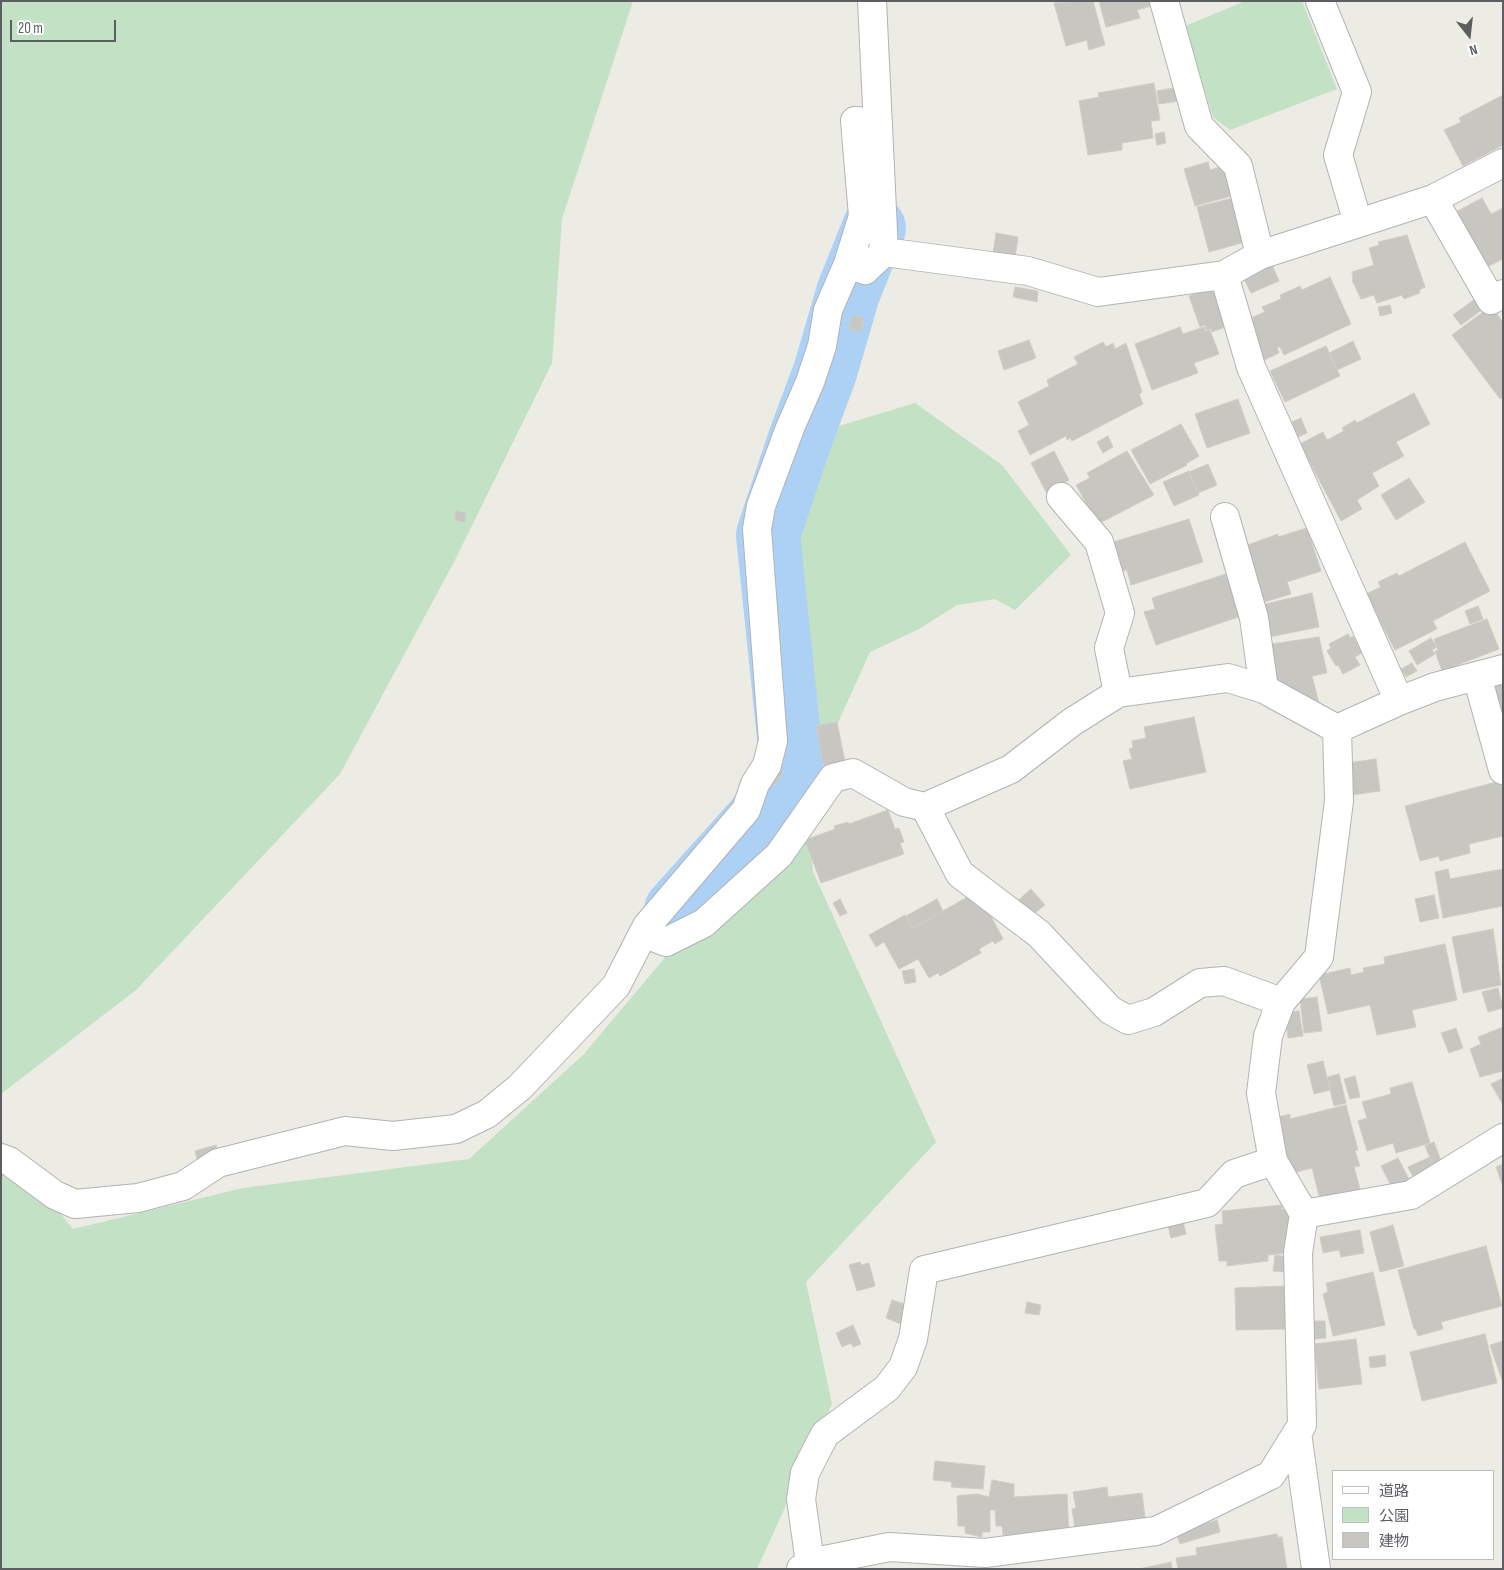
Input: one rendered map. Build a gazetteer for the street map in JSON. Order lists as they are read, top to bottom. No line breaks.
{"legend":["道路","公園","建物"],"scale_bar":"20 m","north":"bottom"}
